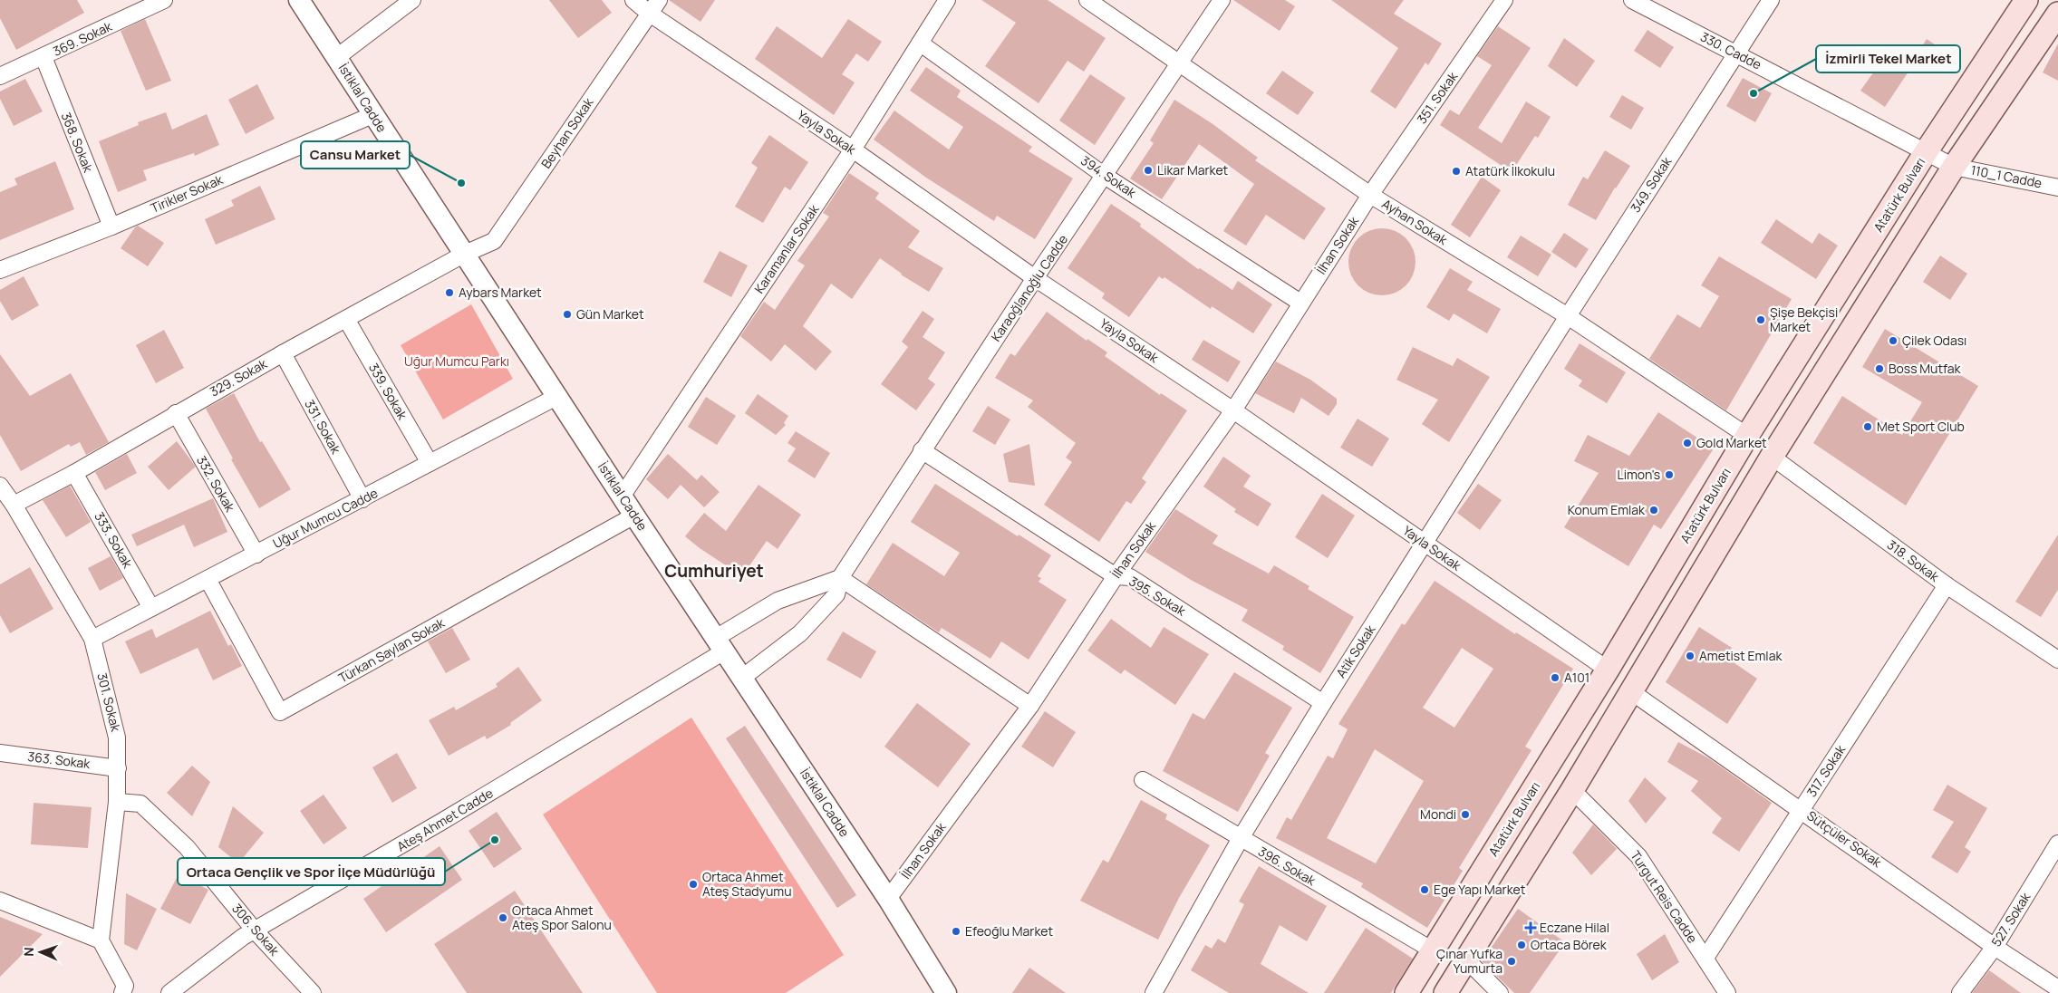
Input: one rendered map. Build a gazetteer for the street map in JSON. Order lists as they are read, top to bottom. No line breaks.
{"streets":{"main road":["Atatürk Bulvarı"],"street":["369. Sokak","330. Cadde","İstiklal Cadde","351. Sokak","Yayla Sokak","Beyhan Sokak","368. Sokak","394. Sokak","110_1 Cadde","349. Sokak","Tirikler Sokak","Ayhan Sokak","İlhan Sokak","Karamanlar Sokak","Karaoğlanoğlu Cadde","329. Sokak","339. Sokak","331. Sokak","332. Sokak","Uğur Mumcu Cadde","333. Sokak","318. Sokak","395. Sokak","Türkan Saylan Sokak","Atik Sokak","301. Sokak","363. Sokak","317. Sokak","Ateş Ahmet Cadde","Sütçüler Sokak","396. Sokak","Turgut Reis Cadde","527. Sokak","306. Sokak"]},"crossings":[["369. Sokak","368. Sokak"],["330. Cadde","110_1 Cadde"],["330. Cadde","349. Sokak"],["330. Cadde","Atatürk Bulvarı"],["İstiklal Cadde","Beyhan Sokak"],["İstiklal Cadde","Tirikler Sokak"],["İstiklal Cadde","İlhan Sokak"],["İstiklal Cadde","Karamanlar Sokak"],["İstiklal Cadde","Karaoğlanoğlu Cadde"],["İstiklal Cadde","329. Sokak"],["İstiklal Cadde","Uğur Mumcu Cadde"],["İstiklal Cadde","Türkan Saylan Sokak"],["İstiklal Cadde","Ateş Ahmet Cadde"],["351. Sokak","Ayhan Sokak"],["351. Sokak","İlhan Sokak"],["Yayla Sokak","Beyhan Sokak"],["Yayla Sokak","Atatürk Bulvarı"],["Yayla Sokak","İlhan Sokak"],["Yayla Sokak","Karamanlar Sokak"],["Yayla Sokak","Karaoğlanoğlu Cadde"],["Yayla Sokak","Atik Sokak"],["Beyhan Sokak","329. Sokak"],["368. Sokak","Tirikler Sokak"],["394. Sokak","İlhan Sokak"],["394. Sokak","Karamanlar Sokak"],["394. Sokak","Karaoğlanoğlu Cadde"],["349. Sokak","Ayhan Sokak"],["349. Sokak","Atik Sokak"],["Atatürk Bulvarı","Ayhan Sokak"],["Atatürk Bulvarı","396. Sokak"],["Ayhan Sokak","İlhan Sokak"],["Ayhan Sokak","Karaoğlanoğlu Cadde"],["Ayhan Sokak","Atik Sokak"],["İlhan Sokak","395. Sokak"],["Karaoğlanoğlu Cadde","395. Sokak"],["329. Sokak","339. Sokak"],["329. Sokak","331. Sokak"],["329. Sokak","332. Sokak"],["329. Sokak","333. Sokak"],["329. Sokak","301. Sokak"],["339. Sokak","Uğur Mumcu Cadde"],["331. Sokak","Uğur Mumcu Cadde"],["332. Sokak","Uğur Mumcu Cadde"],["Uğur Mumcu Cadde","333. Sokak"],["Uğur Mumcu Cadde","Türkan Saylan Sokak"],["Uğur Mumcu Cadde","301. Sokak"],["318. Sokak","317. Sokak"],["395. Sokak","Atik Sokak"],["Atik Sokak","396. Sokak"],["301. Sokak","363. Sokak"],["301. Sokak","306. Sokak"],["317. Sokak","Sütçüler Sokak"],["317. Sokak","Turgut Reis Cadde"],["Ateş Ahmet Cadde","306. Sokak"],["Sütçüler Sokak","527. Sokak"]],"districts":["Cumhuriyet"],"parks":["Uğur Mumcu Parkı"],"places":{"other":["İzmirli Tekel Market","Likar Market","Atatürk İlkokulu","Cansu Market","Aybars Market","Gün Market","Şişe Bekçisi Market","Çilek Odası","Boss Mutfak","Met Sport Club","Gold Market","Limon's","Konum Emlak","Ametist Emlak","A101","Mondi","Ortaca Gençlik ve Spor İlçe Müdürlüğü","Ortaca Ahmet Ateş Stadyumu","Ege Yapı Market","Ortaca Ahmet Ateş Spor Salonu","Efeoğlu Market","Ortaca Börek","Çınar Yufka Yumurta"],"health":["Eczane Hilal"]},"north":"left"}
